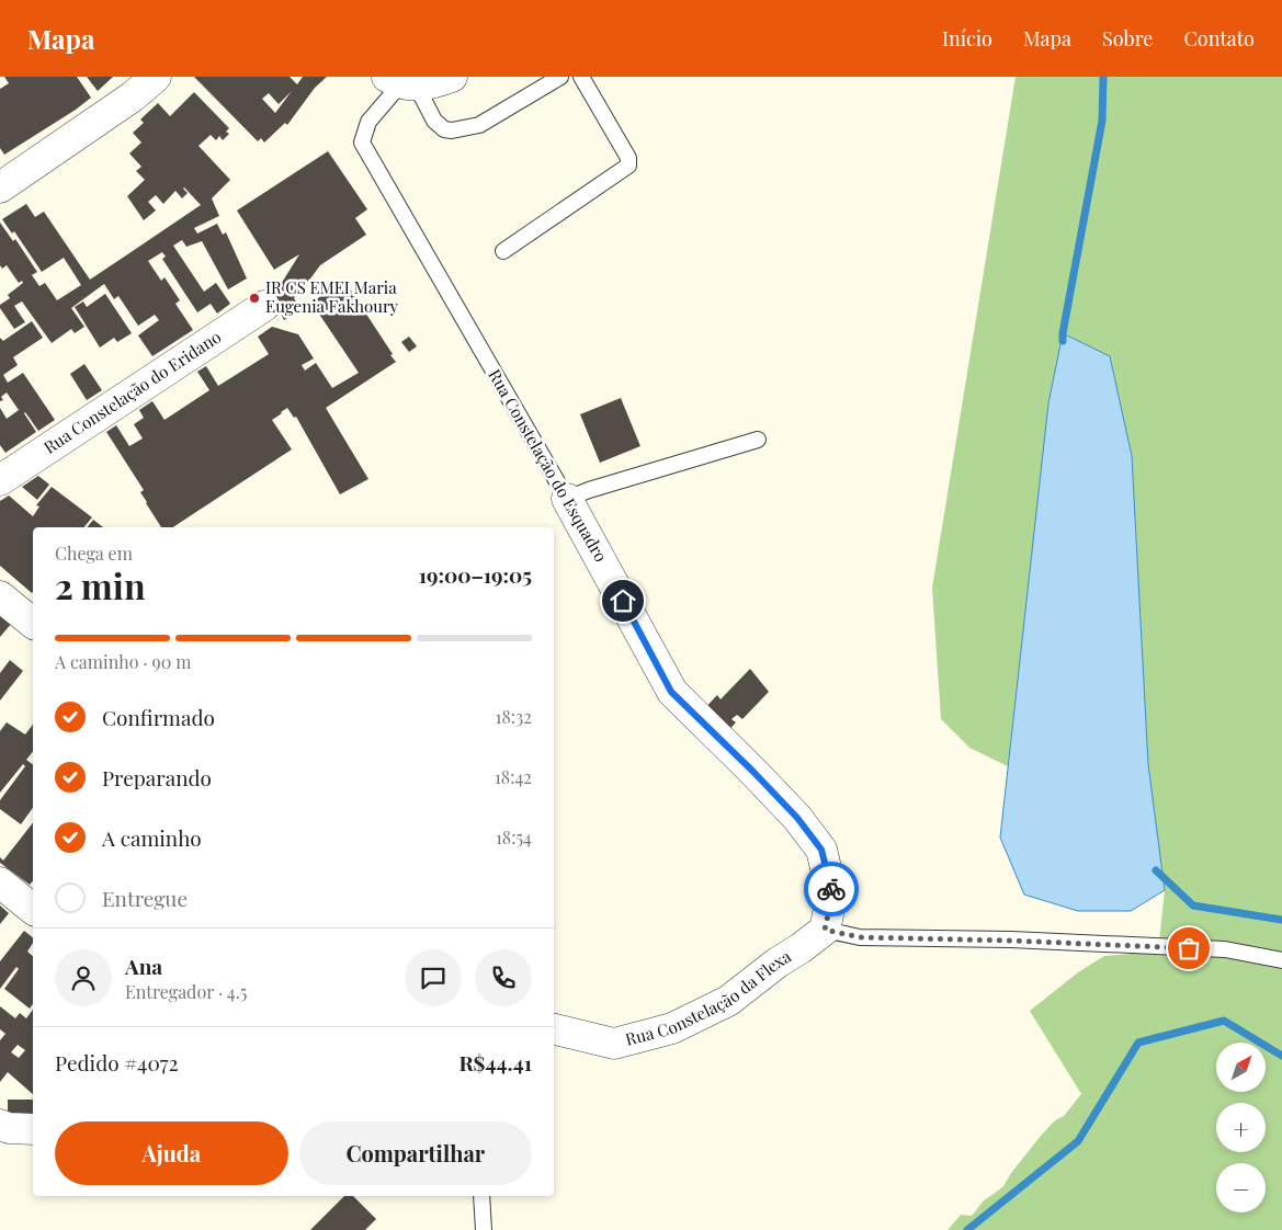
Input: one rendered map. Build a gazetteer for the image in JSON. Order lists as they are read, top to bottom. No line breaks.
{"streets":{"street":["Rua Constelação do Eridano","Rua Constelação do Esquadro","Rua Constelação da Flexa"]},"crossings":[["Rua Constelação do Esquadro","Rua Constelação da Flexa"]],"places":["IR CS EMEI Maria Eugenia Fakhoury"],"north":"top right","page":{"header":"Mapa","nav":["Início","Mapa","Sobre","Contato"],"heading":["2 min","Chega em","19:00–19:05"],"panel":["Ana","Entregador · 4.5","Pedido #4072","R$44.41"],"bar":"A caminho · 90 m","list":[["Confirmado","18:32"],["Preparando","18:42"],["A caminho","18:54"],"Entregue"],"map_buttons":["+","−"],"buttons":["Ajuda","Compartilhar"]}}
